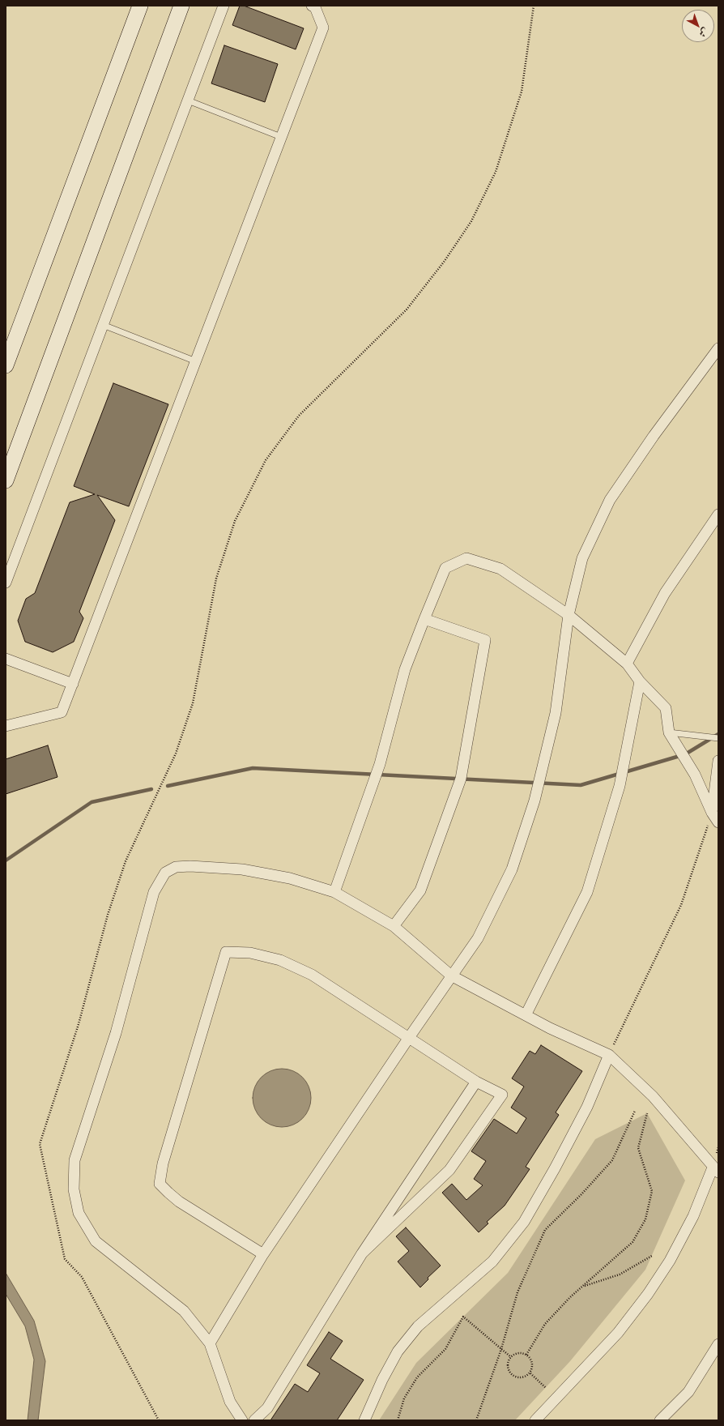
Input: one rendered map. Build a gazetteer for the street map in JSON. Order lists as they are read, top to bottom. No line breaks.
{"north":"bottom right"}
